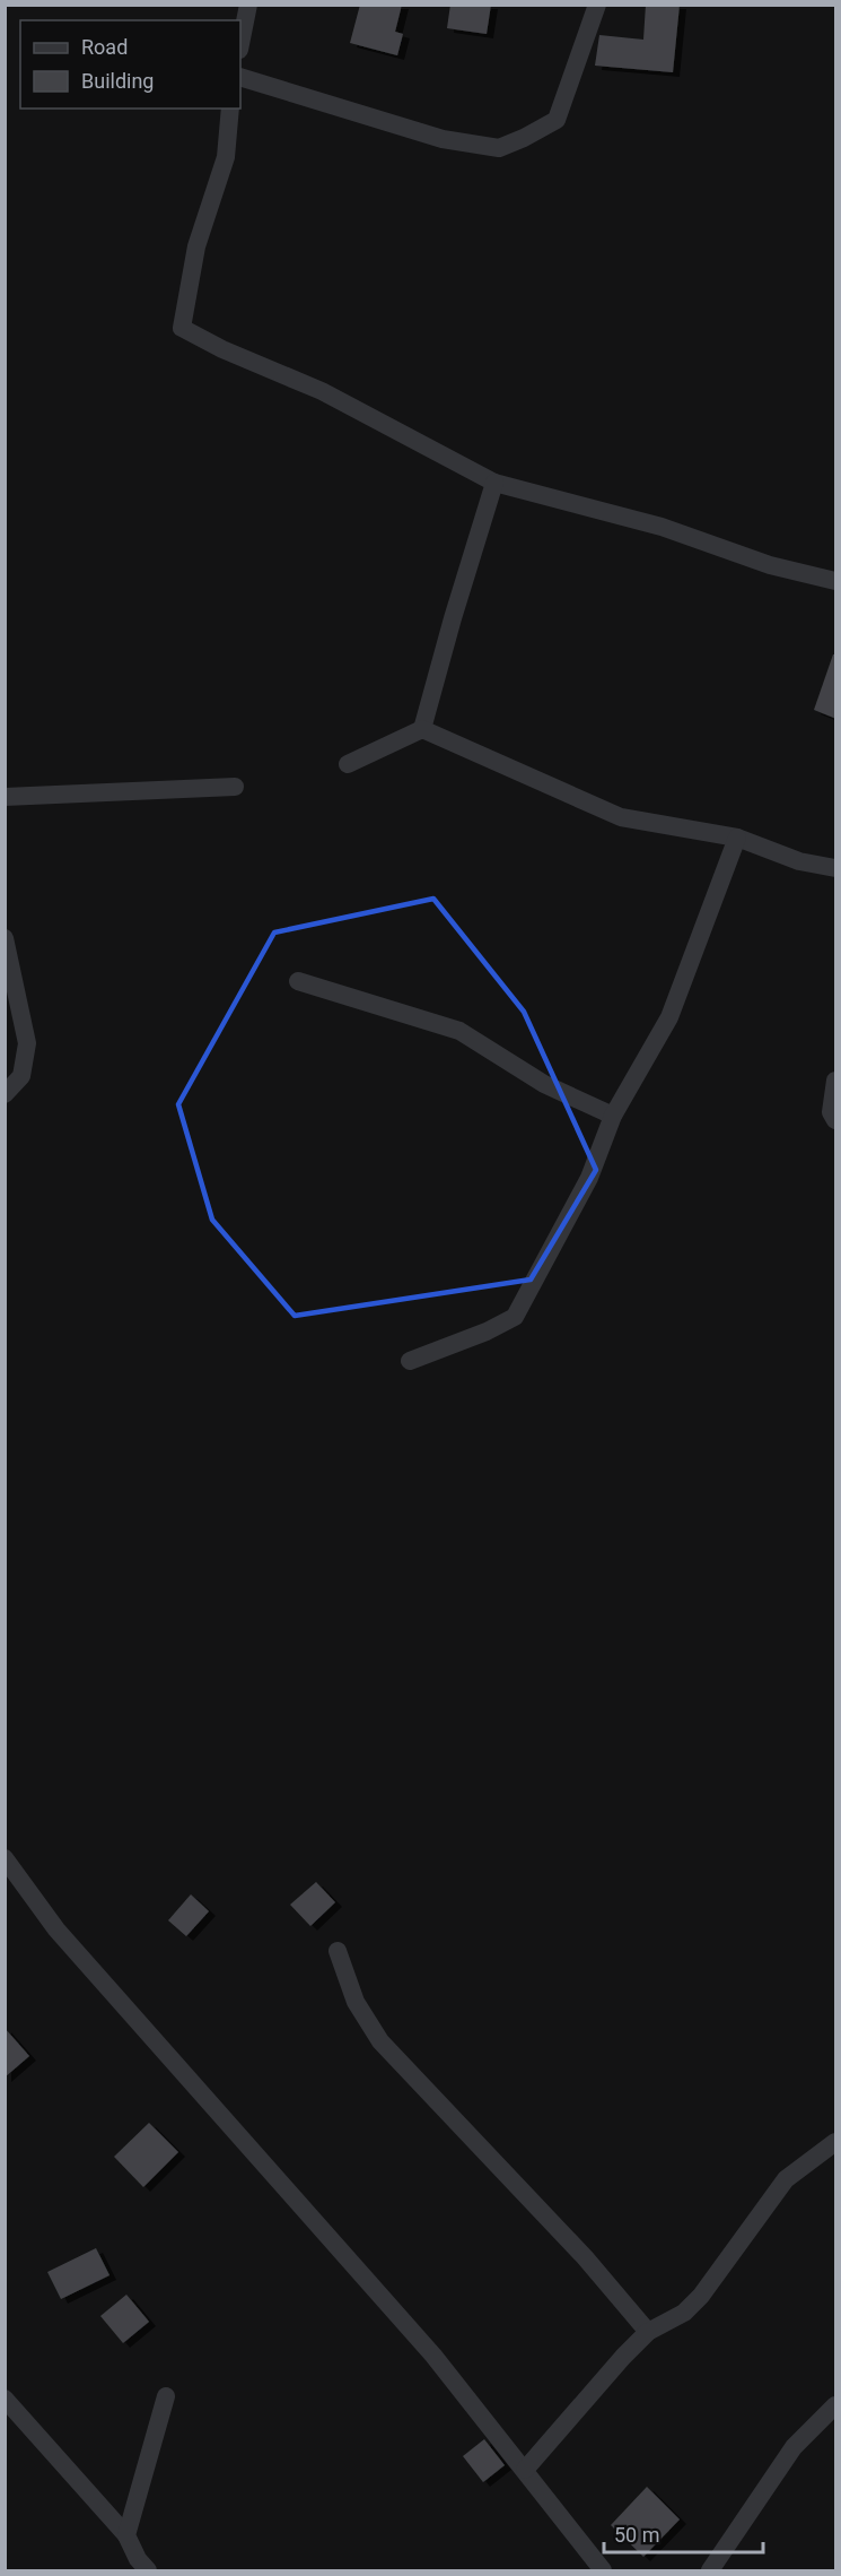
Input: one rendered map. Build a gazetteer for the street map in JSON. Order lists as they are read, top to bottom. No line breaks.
{"legend":["Road","Building"],"scale_bar":"50 m"}
